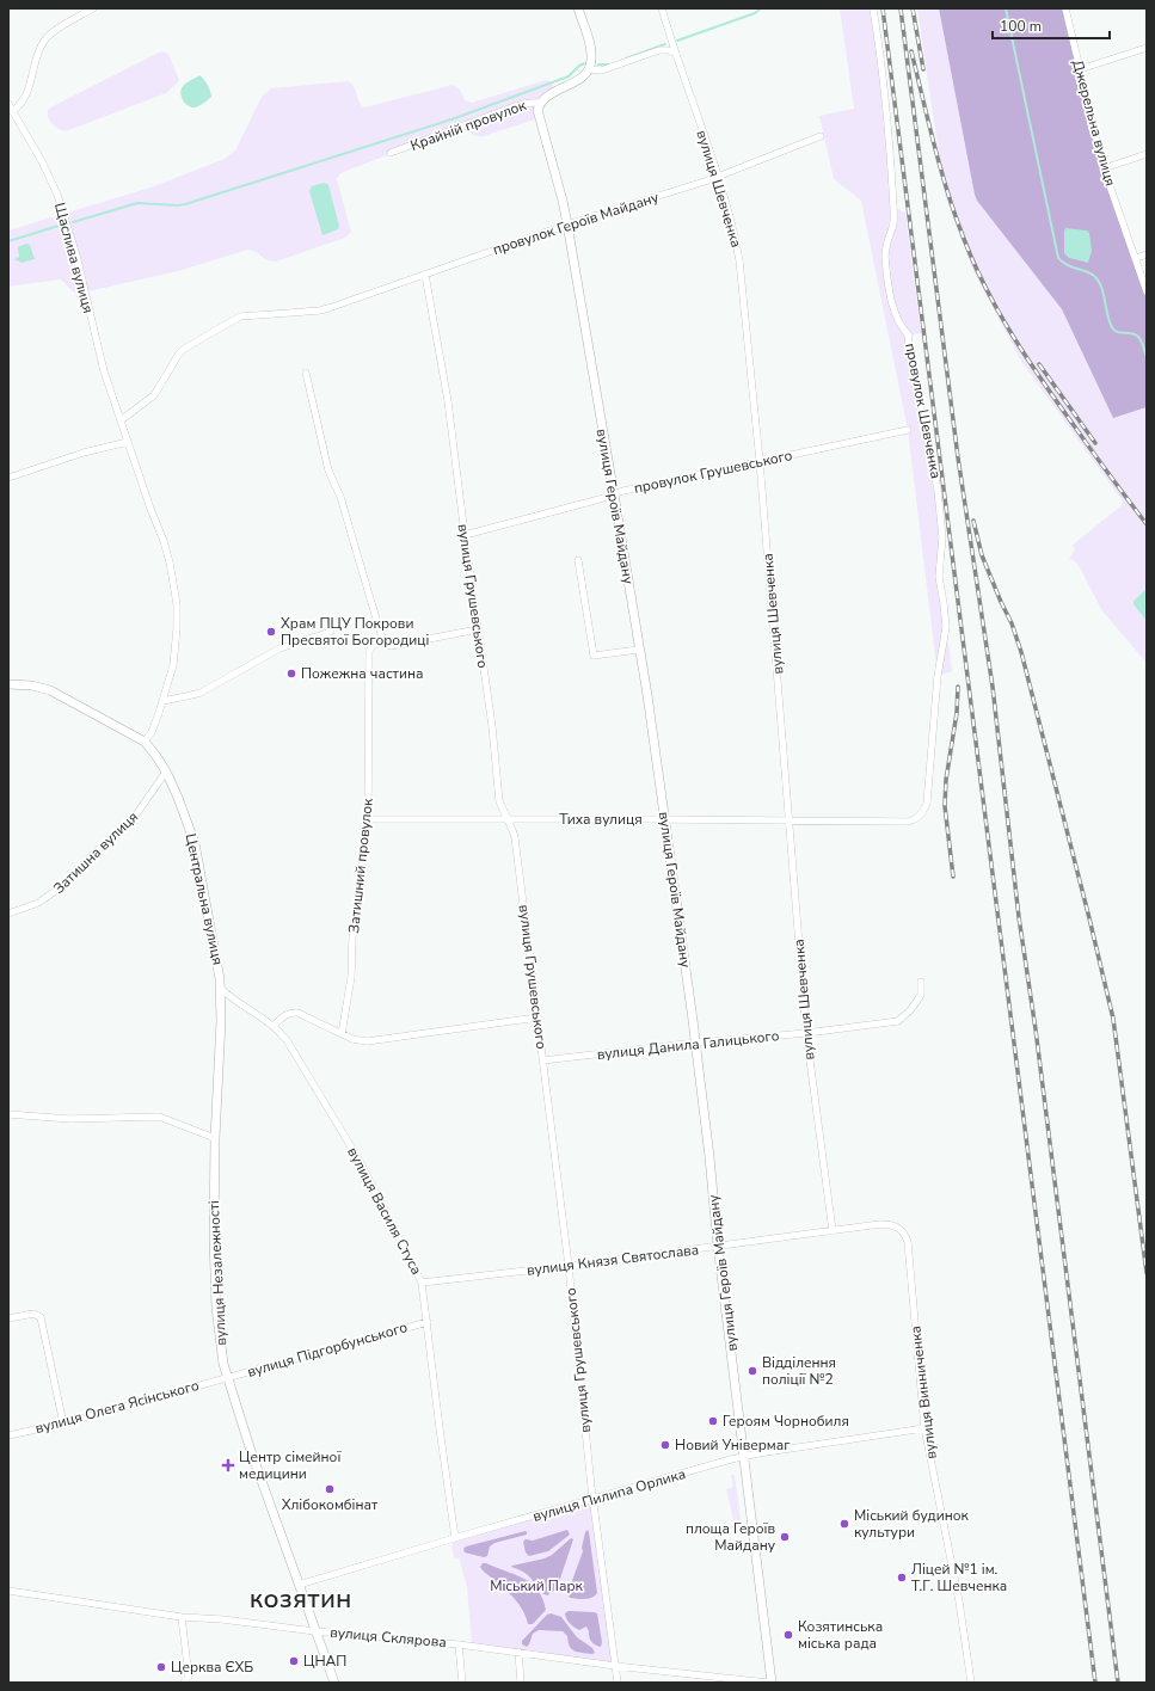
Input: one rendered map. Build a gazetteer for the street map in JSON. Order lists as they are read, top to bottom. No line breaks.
{"streets":{"street":["Джерельна вулиця","Крайній провулок","вулиця Шевченка","провулок Героїв Майдану","Щаслива вулиця","провулок Шевченка","провулок Грушевського","вулиця Героїв Майдану","вулиця Грушевського","Тиха вулиця","Затишна вулиця","Затишний провулок","Центральна вулиця","вулиця Данила Галицького","вулиця Василя Стуса","вулиця Князя Святослава","вулиця Незалежності","вулиця Підгорбунського","вулиця Винниченка","вулиця Олега Ясінського","вулиця Пилипа Орлика","вулиця Склярова"]},"crossings":[["Крайній провулок","вулиця Героїв Майдану"],["вулиця Шевченка","провулок Героїв Майдану"],["вулиця Шевченка","провулок Грушевського"],["вулиця Шевченка","Тиха вулиця"],["вулиця Шевченка","вулиця Данила Галицького"],["вулиця Шевченка","вулиця Князя Святослава"],["провулок Героїв Майдану","Щаслива вулиця"],["провулок Героїв Майдану","вулиця Героїв Майдану"],["провулок Героїв Майдану","вулиця Грушевського"],["Щаслива вулиця","Центральна вулиця"],["провулок Шевченка","Тиха вулиця"],["провулок Грушевського","вулиця Героїв Майдану"],["провулок Грушевського","вулиця Грушевського"],["вулиця Героїв Майдану","Тиха вулиця"],["вулиця Героїв Майдану","вулиця Данила Галицького"],["вулиця Героїв Майдану","вулиця Князя Святослава"],["вулиця Героїв Майдану","вулиця Пилипа Орлика"],["вулиця Грушевського","Тиха вулиця"],["вулиця Грушевського","вулиця Данила Галицького"],["вулиця Грушевського","вулиця Князя Святослава"],["вулиця Грушевського","вулиця Пилипа Орлика"],["вулиця Грушевського","вулиця Склярова"],["Тиха вулиця","Затишний провулок"],["Затишна вулиця","Центральна вулиця"],["Центральна вулиця","вулиця Василя Стуса"],["Центральна вулиця","вулиця Незалежності"],["вулиця Василя Стуса","вулиця Князя Святослава"],["вулиця Василя Стуса","вулиця Незалежності"],["вулиця Василя Стуса","вулиця Підгорбунського"],["вулиця Василя Стуса","вулиця Пилипа Орлика"],["вулиця Князя Святослава","вулиця Винниченка"],["вулиця Незалежності","вулиця Підгорбунського"],["вулиця Незалежності","вулиця Олега Ясінського"],["вулиця Незалежності","вулиця Пилипа Орлика"],["вулиця Незалежності","вулиця Склярова"],["вулиця Підгорбунського","вулиця Олега Ясінського"],["вулиця Винниченка","вулиця Пилипа Орлика"]],"districts":["КОЗЯТИН"],"parks":["Міський Парк"],"places":{"other":["Храм ПЦУ Покрови Пресвятої Богородиці","Пожежна частина","Відділення поліції №2","Героям Чорнобиля","Новий Універмаг","Хлібокомбінат","Міський будинок культури","площа Героїв Майдану","Ліцей №1 ім. Т.Г. Шевченка","Козятинська міська рада","ЦНАП","Церква ЄХБ"],"health":["Центр сімейної медицини"]},"scale_bar":"100 m"}
